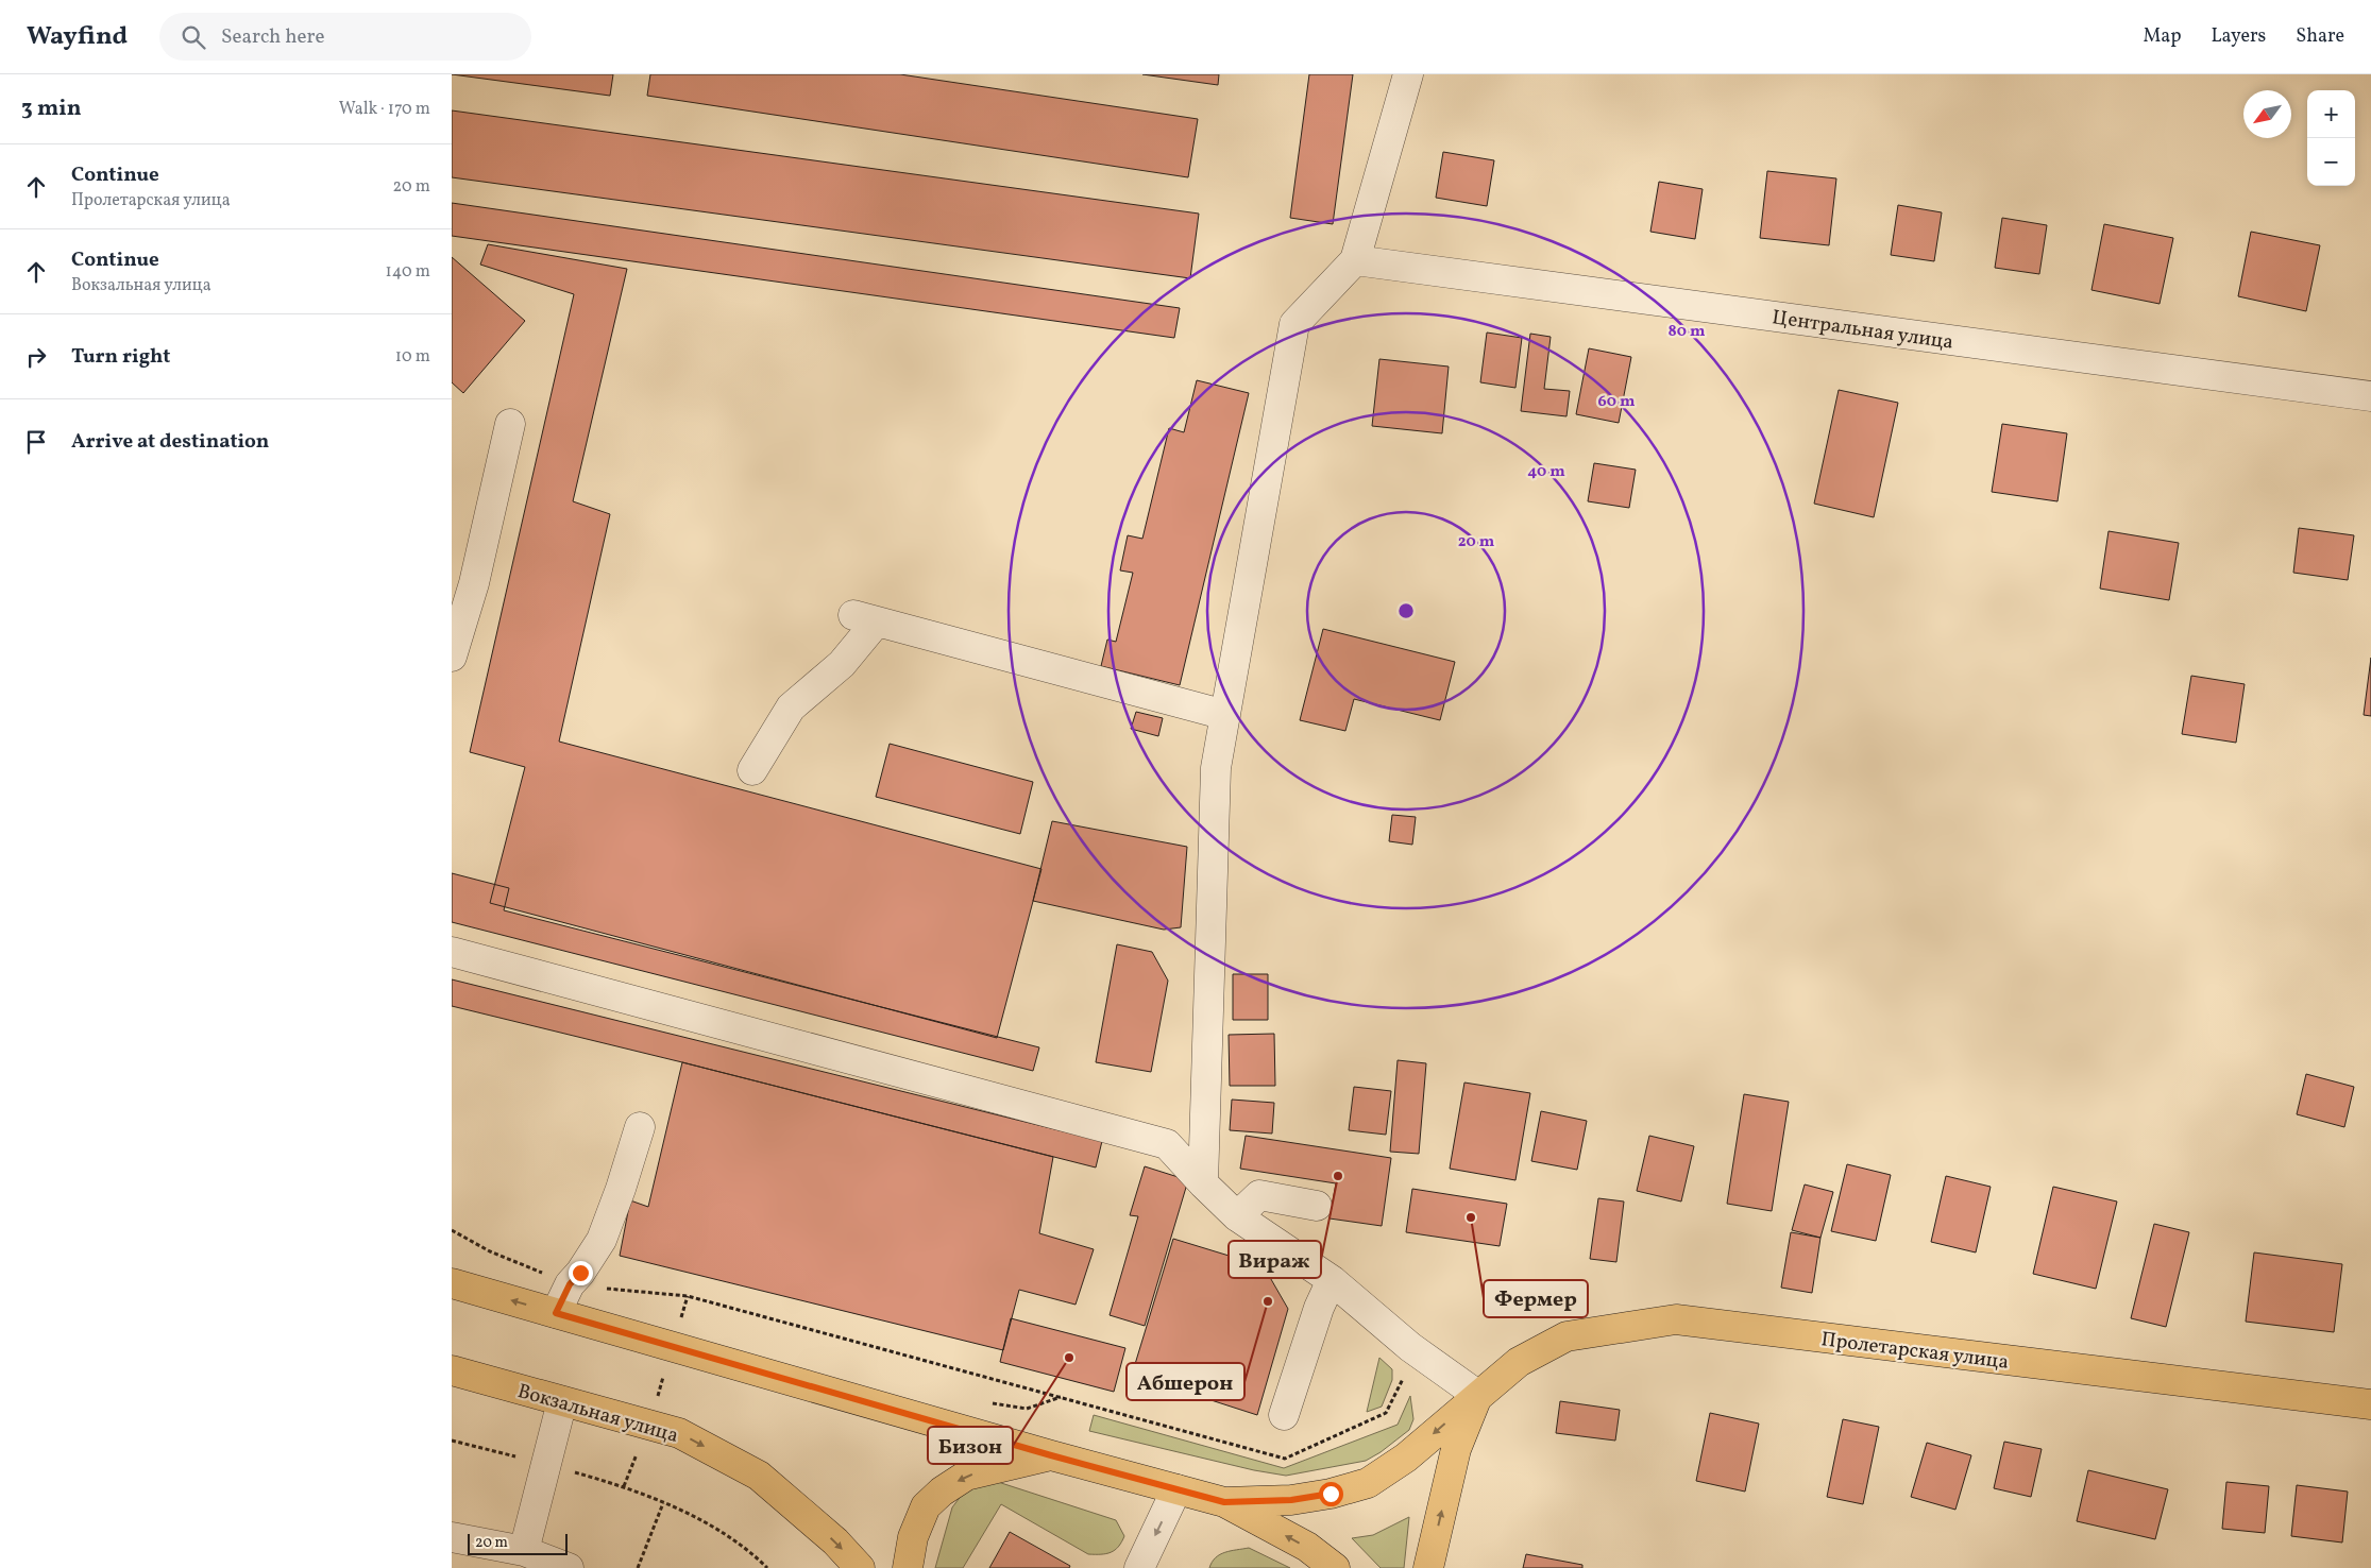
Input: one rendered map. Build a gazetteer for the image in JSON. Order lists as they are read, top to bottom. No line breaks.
{"streets":{"main road":["Пролетарская улица","Вокзальная улица"],"street":["Центральная улица"]},"places":["Вираж","Фермер","Абшерон","Бизон"],"scale_bar":"20 m","north":"bottom left","page":{"header":"Wayfind","search":"Search here","nav":["Map","Layers","Share"],"heading":["3 min","Walk · 170 m"],"map_buttons":["+","−"],"list":[["Continue","Пролетарская улица","20 m"],["Continue","Вокзальная улица","140 m"],["Turn right","10 m"],"Arrive at destination"],"scale":"20 m"},"rings":["80 m","60 m","40 m","20 m"]}
